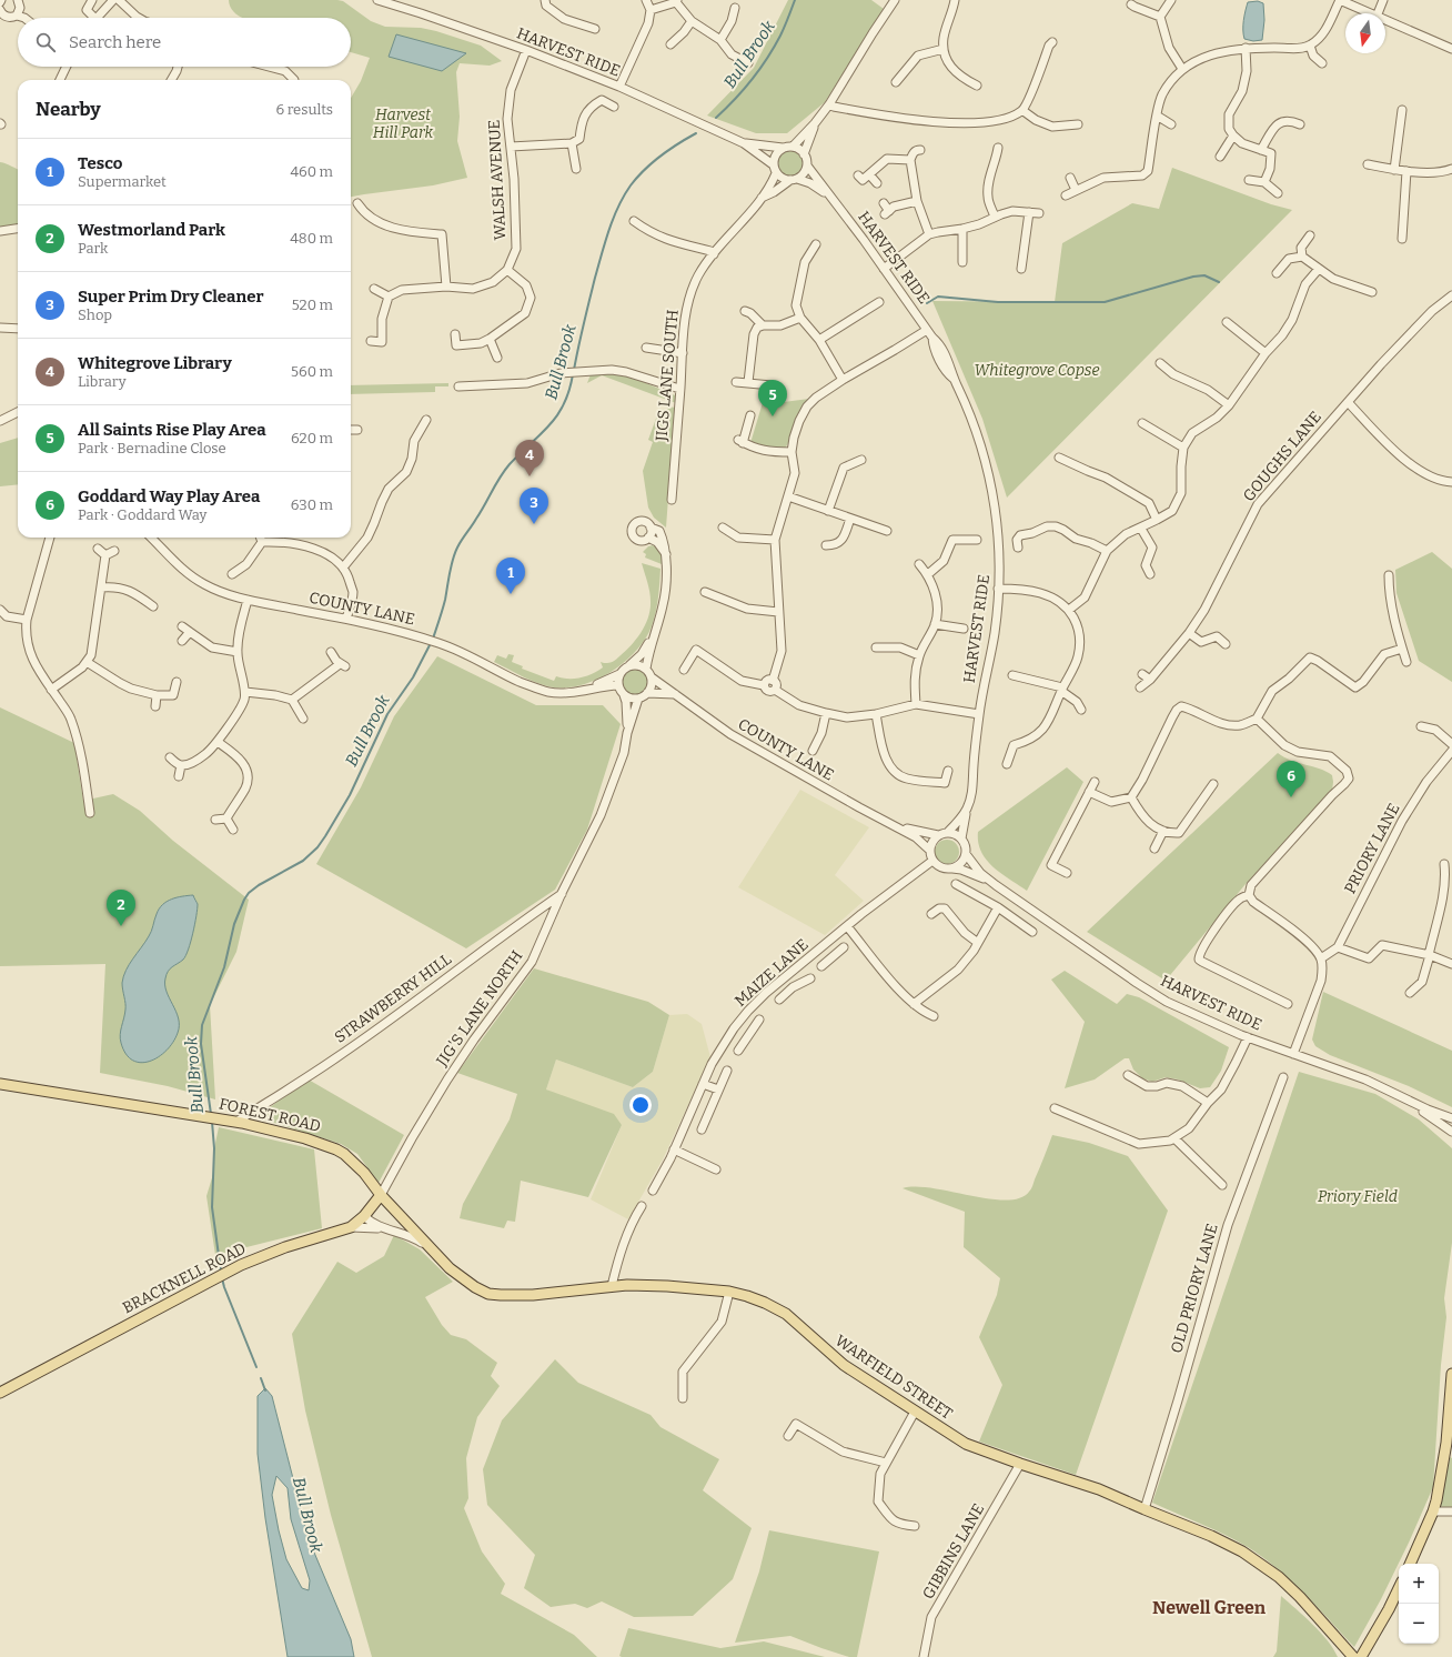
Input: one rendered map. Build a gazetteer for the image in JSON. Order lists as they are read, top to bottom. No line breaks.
{"streets":{"main road":["FOREST ROAD","BRACKNELL ROAD","WARFIELD STREET"],"street":["HARVEST RIDE","WALSH AVENUE","JIGS LANE SOUTH","GOUGHS LANE","COUNTY LANE","PRIORY LANE","MAIZE LANE","STRAWBERRY HILL","JIG'S LANE NORTH","OLD PRIORY LANE","GIBBINS LANE"]},"crossings":[["HARVEST RIDE","WALSH AVENUE"],["HARVEST RIDE","JIGS LANE SOUTH"],["HARVEST RIDE","COUNTY LANE"],["HARVEST RIDE","MAIZE LANE"],["COUNTY LANE","MAIZE LANE"],["COUNTY LANE","JIG'S LANE NORTH"],["STRAWBERRY HILL","JIG'S LANE NORTH"],["STRAWBERRY HILL","FOREST ROAD"],["JIG'S LANE NORTH","FOREST ROAD"],["JIG'S LANE NORTH","BRACKNELL ROAD"],["JIG'S LANE NORTH","WARFIELD STREET"],["FOREST ROAD","BRACKNELL ROAD"],["FOREST ROAD","WARFIELD STREET"],["BRACKNELL ROAD","WARFIELD STREET"],["OLD PRIORY LANE","WARFIELD STREET"],["WARFIELD STREET","GIBBINS LANE"]],"districts":["Newell Green"],"water":["Bull Brook"],"parks":["Harvest Hill Park","Whitegrove Copse","Priory Field"],"north":"bottom","page":{"search":"Search here","heading":["Nearby","6 results"],"list":[{"mark":"1","name":"Tesco","note":"Supermarket","value":"460 m"},{"mark":"2","name":"Westmorland Park","note":"Park","value":"480 m"},{"mark":"3","name":"Super Prim Dry Cleaner","note":"Shop","value":"520 m"},{"mark":"4","name":"Whitegrove Library","note":"Library","value":"560 m"},{"mark":"5","name":"All Saints Rise Play Area","note":"Park · Bernadine Close","value":"620 m"},{"mark":"6","name":"Goddard Way Play Area","note":"Park · Goddard Way","value":"630 m"}],"pins":["5","4","3","1","6","2"],"map_buttons":["+","−"]}}
